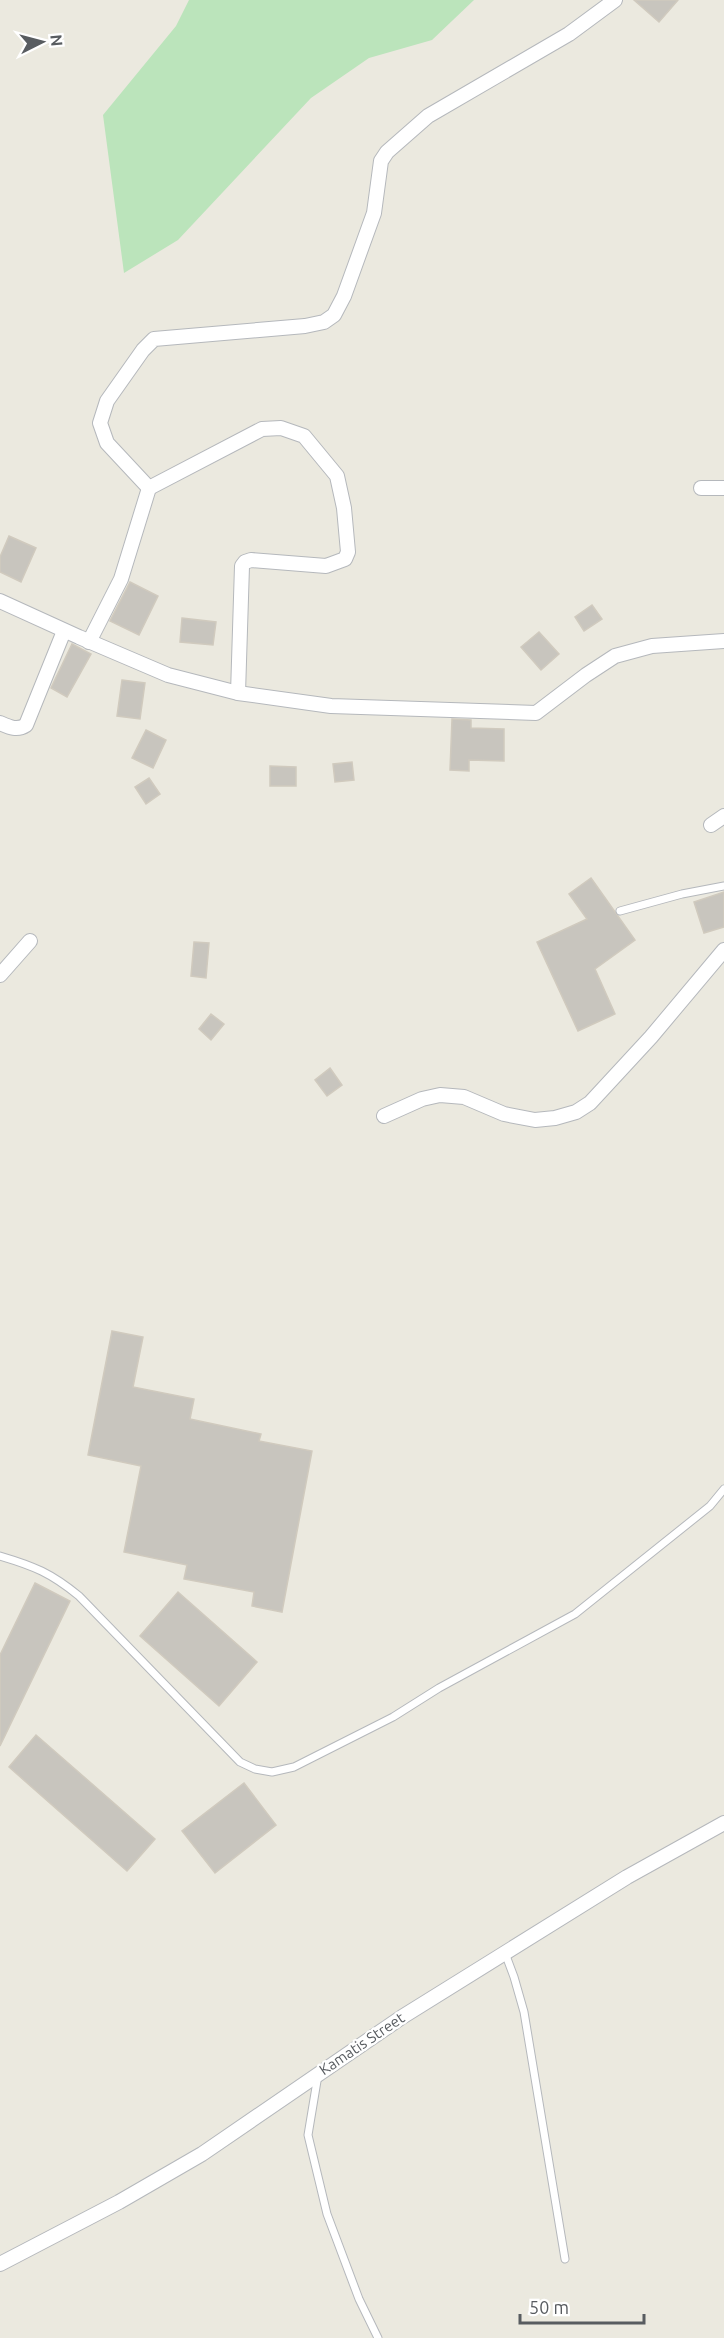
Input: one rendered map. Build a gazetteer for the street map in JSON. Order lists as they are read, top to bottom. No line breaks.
{"streets":{"street":["Kamatis Street"]},"scale_bar":"50 m","north":"right"}
